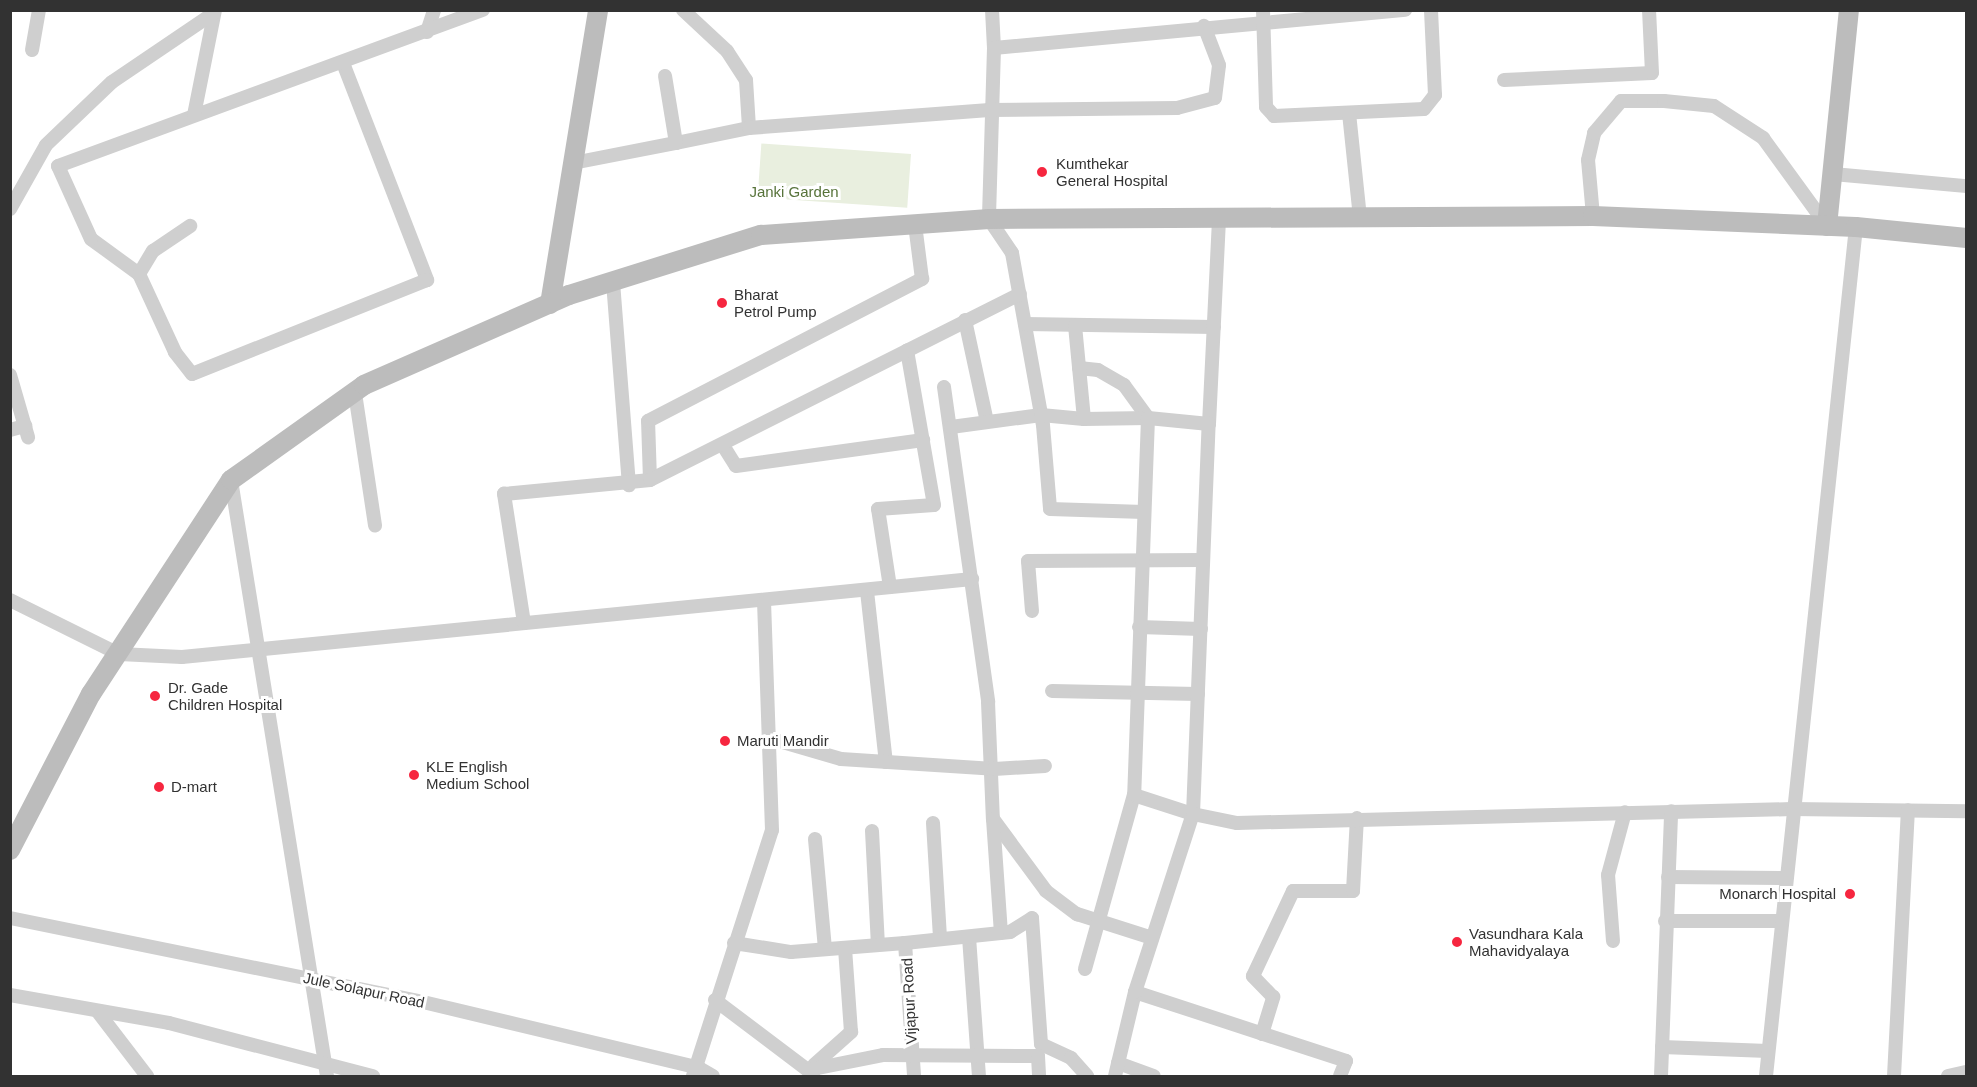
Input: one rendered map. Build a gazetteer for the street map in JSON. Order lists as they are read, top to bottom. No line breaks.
{"streets":{"street":["Jule Solapur Road","Vijapur Road"]},"parks":["Janki Garden"],"places":["Kumthekar General Hospital","Bharat Petrol Pump","Dr. Gade Children Hospital","Maruti Mandir","KLE English Medium School","D-mart","Monarch Hospital","Vasundhara Kala Mahavidyalaya"]}
